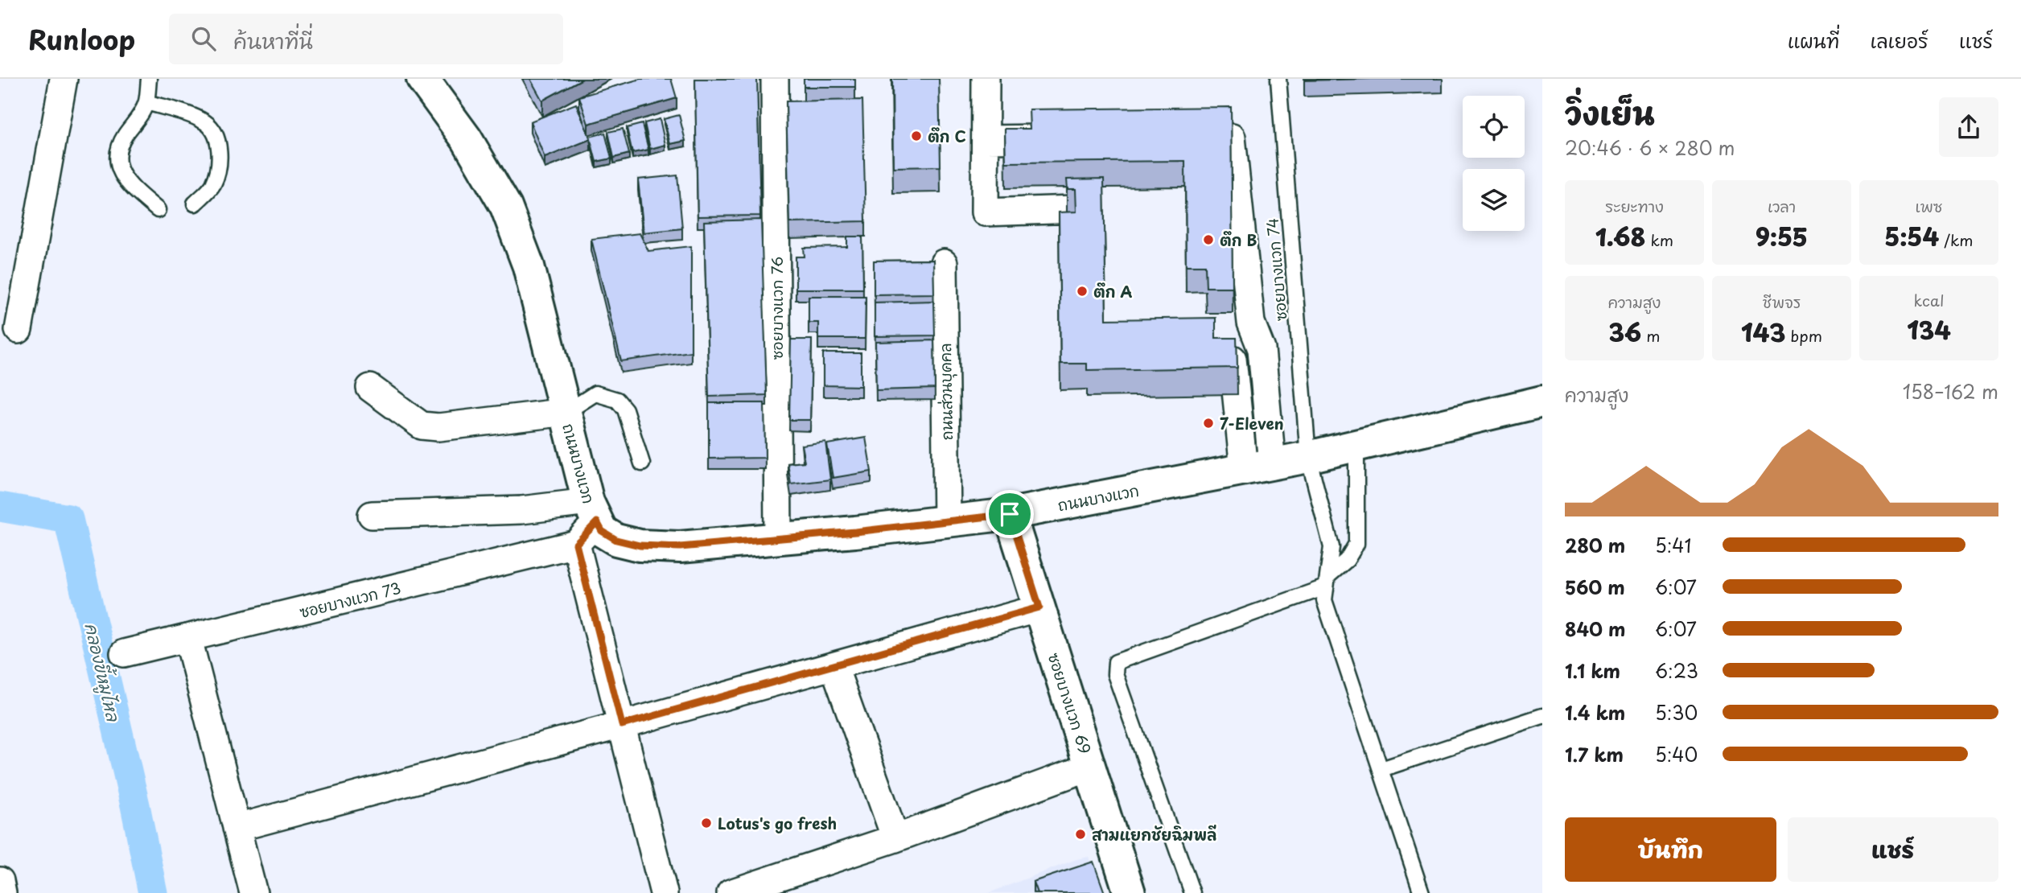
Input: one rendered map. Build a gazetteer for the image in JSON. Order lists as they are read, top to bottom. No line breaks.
{"streets":{"main road":["ถนนบางแวก","ซอยบางแวก 69"],"street":["ซอยบางแวก 76","ถนนส่วนบุคคล","ซอยบางแวก 73"],"lane":["ซอยบางแวก 74"]},"crossings":[["ซอยบางแวก 74","ถนนบางแวก"],["ซอยบางแวก 76","ถนนบางแวก"],["ถนนส่วนบุคคล","ถนนบางแวก"],["ถนนบางแวก","ซอยบางแวก 69"]],"water":["คลองขี้หมูไหล"],"places":["ตึก C","ตึก B","ตึก A","7-Eleven","Lotus's go fresh","สามแยกชัยฉิมพลี"],"page":{"header":"Runloop","search":"ค้นหาที่นี่","nav":["แผนที่","เลเยอร์","แชร์"],"heading":["วิ่งเย็น","20:46 · 6 × 280 m"],"stats":[["ระยะทาง","1.68 km"],["เวลา","9:55"],["เพซ","5:54 /km"],["ความสูง","36 m"],["ชีพจร","143 bpm"],["kcal","134"]],"chart":["ความสูง","158–162 m"],"list":[{"name":"280 m","note":"5:41"},{"name":"560 m","note":"6:07"},{"name":"840 m","note":"6:07"},{"name":"1.1 km","note":"6:23"},{"name":"1.4 km","note":"5:30"},{"name":"1.7 km","note":"5:40"}],"buttons":["บันทึก","แชร์"]}}
